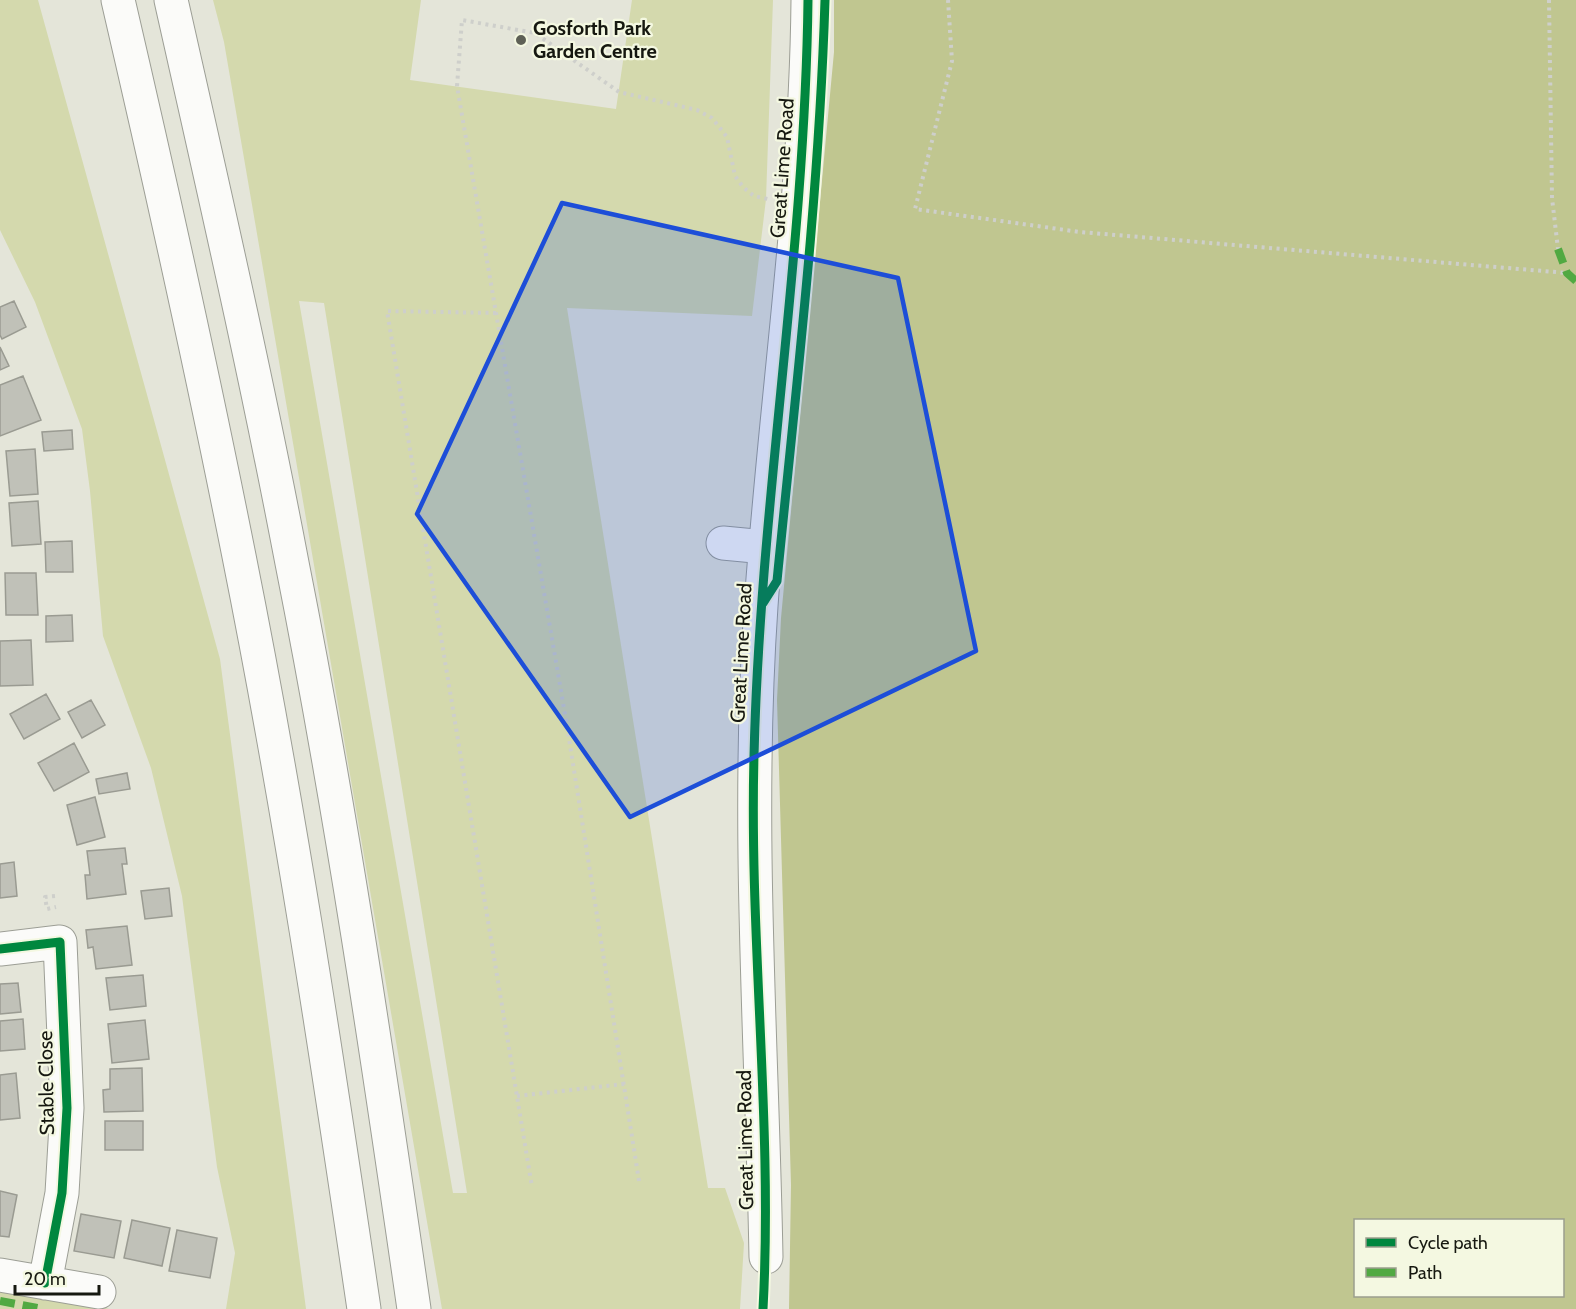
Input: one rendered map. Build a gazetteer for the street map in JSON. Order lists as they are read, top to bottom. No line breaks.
{"streets":{"main road":["Great Lime Road","Stable Close"]},"places":["Gosforth Park Garden Centre"],"legend":["Cycle path","Path"],"scale_bar":"20 m"}
